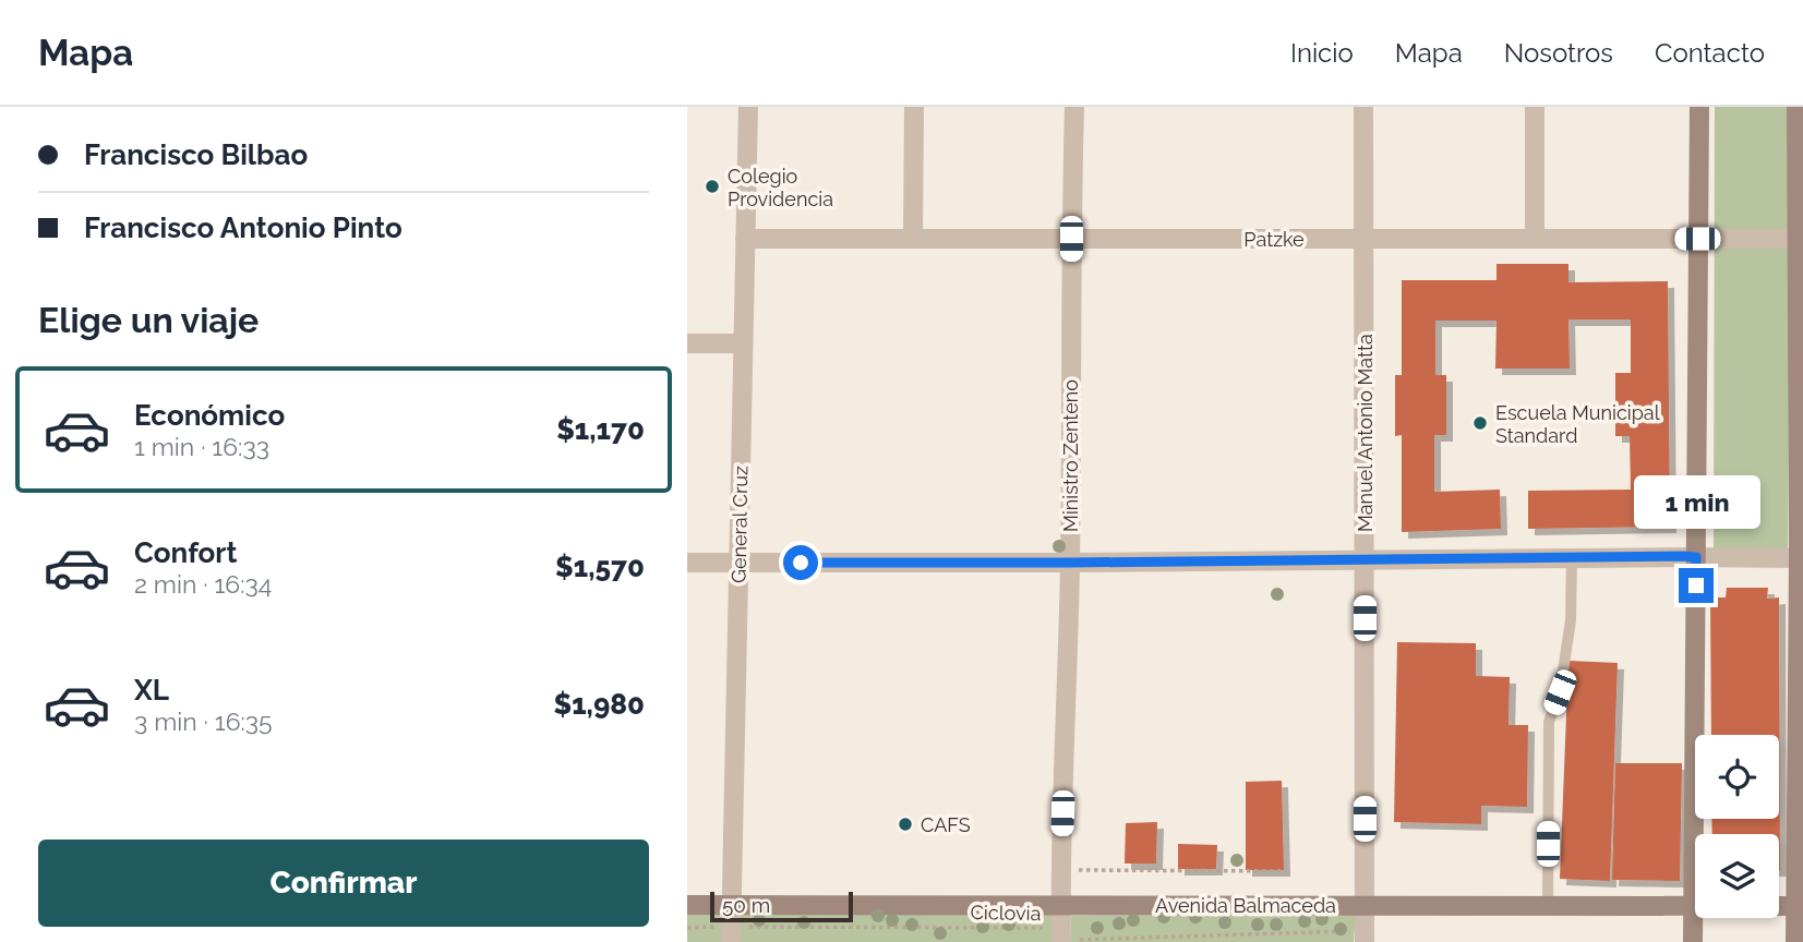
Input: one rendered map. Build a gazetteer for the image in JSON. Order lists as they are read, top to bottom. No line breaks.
{"streets":{"main road":["Avenida Balmaceda"],"street":["Patzke","Manuel Antonio Matta","Ministro Zenteno","General Cruz"],"path":["Ciclovia"]},"crossings":[["Patzke","Manuel Antonio Matta"],["Patzke","Ministro Zenteno"],["Patzke","General Cruz"],["Manuel Antonio Matta","Avenida Balmaceda"],["Manuel Antonio Matta","Ciclovia"],["Ministro Zenteno","Avenida Balmaceda"],["Ministro Zenteno","Ciclovia"],["General Cruz","Avenida Balmaceda"],["General Cruz","Ciclovia"]],"places":["Colegio Providencia","Escuela Municipal Standard","CAFS"],"scale_bar":"50 m","page":{"header":"Mapa","nav":["Inicio","Mapa","Nosotros","Contacto"],"banner":["Francisco Bilbao","Francisco Antonio Pinto"],"heading":"Elige un viaje","list":[{"name":"Económico","note":"1 min · 16:33","value":"$1,170"},{"name":"Confort","note":"2 min · 16:34","value":"$1,570"},{"name":"XL","note":"3 min · 16:35","value":"$1,980"}],"bubble":"1 min","buttons":"Confirmar","scale":"50 m"}}
